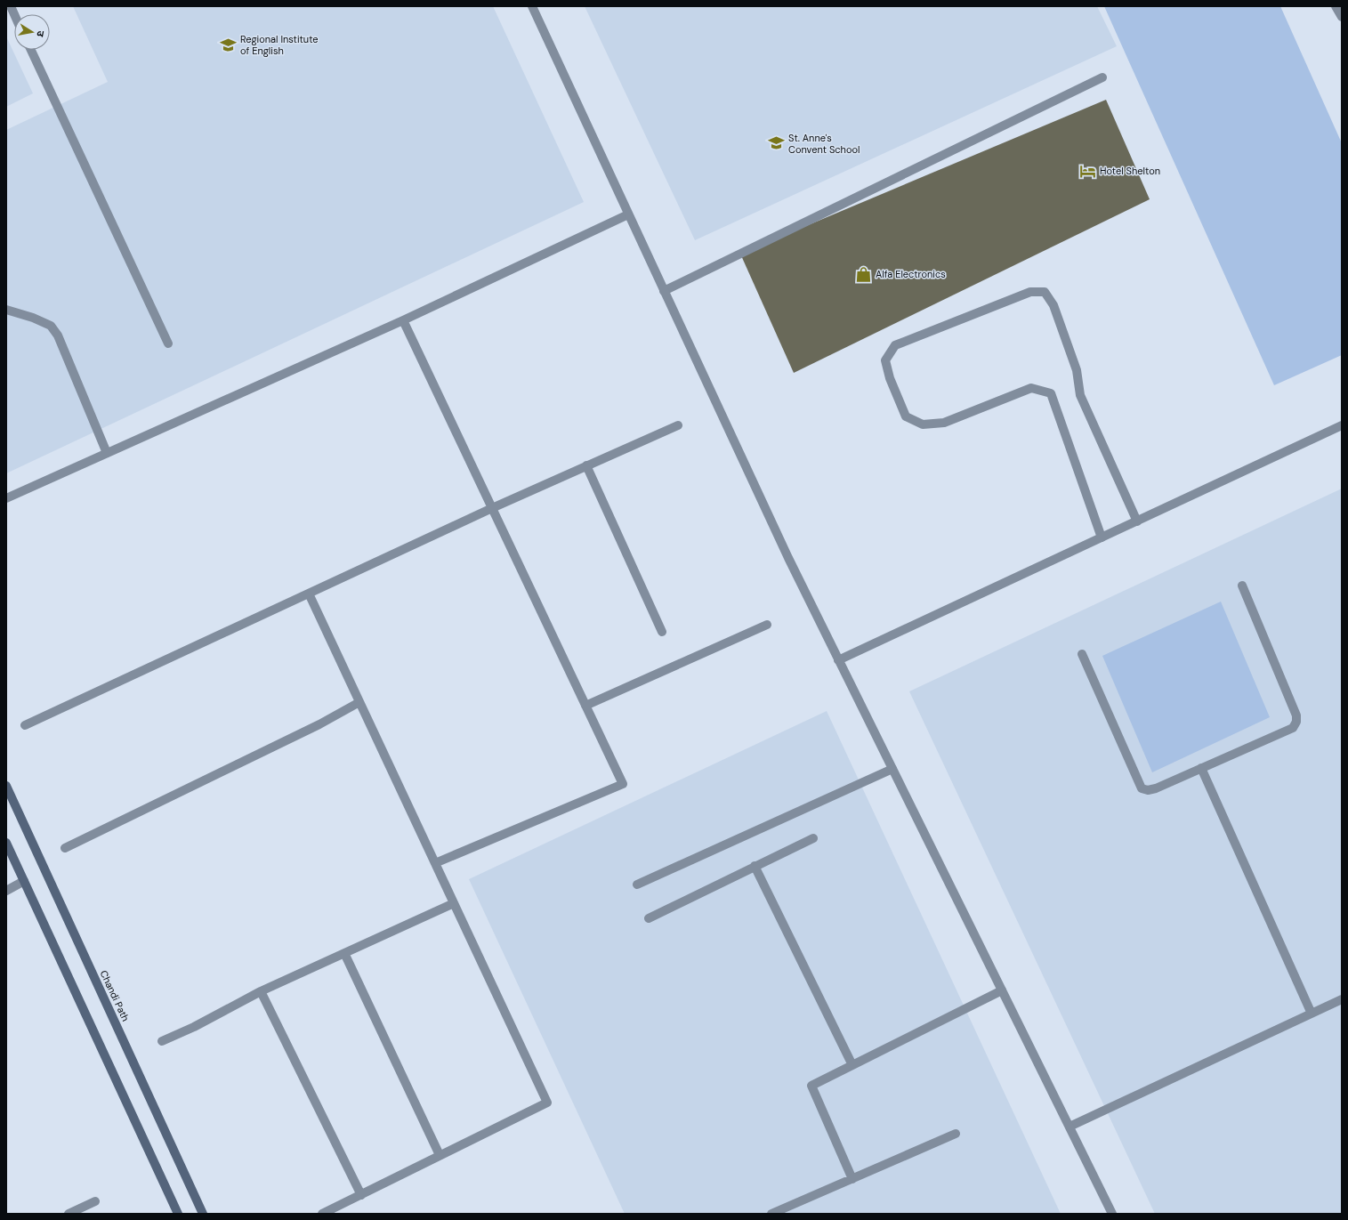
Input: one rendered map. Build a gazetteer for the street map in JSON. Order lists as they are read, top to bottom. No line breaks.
{"streets":{"main road":["Chandi Path"]},"places":{"school or university":["Regional Institute of English","St. Anne's Convent School"],"hotel":["Hotel Shelton"],"shop":["Alfa Electronics"]},"north":"right"}
